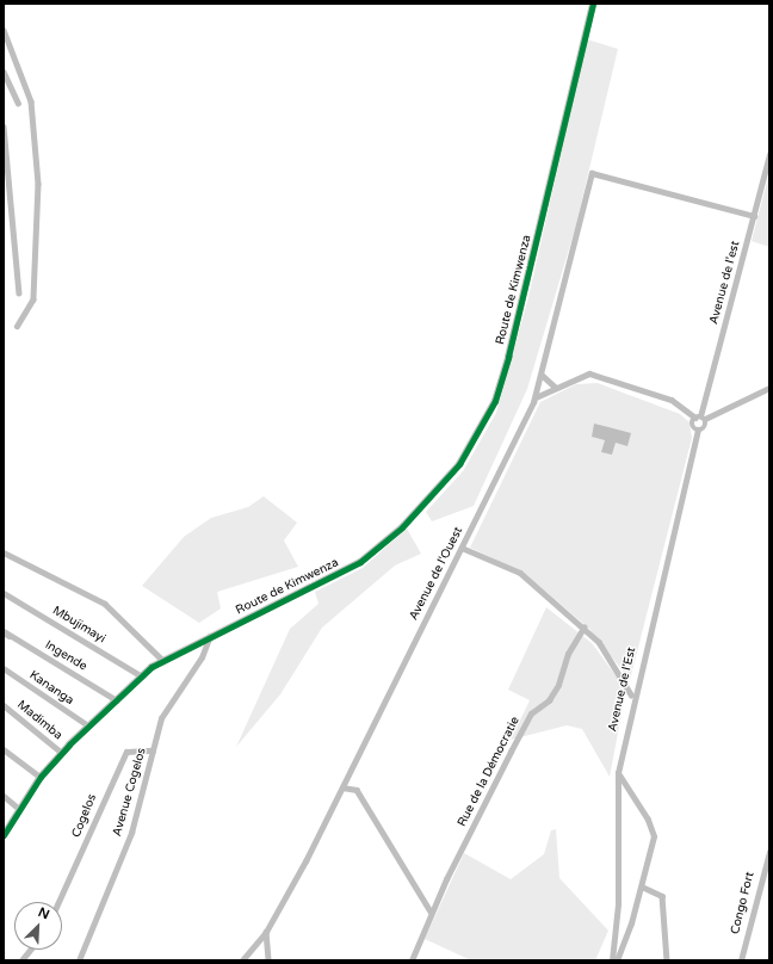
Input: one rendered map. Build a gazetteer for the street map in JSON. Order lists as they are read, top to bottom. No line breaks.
{"streets":{"street":["Avenue de l'est","Route de Kimwenza","Avenue de l'Ouest","Mbujimayi","Ingende","Kananga","Avenue de l'Est","Madimba","Rue de la Démocratie","Avenue Cogelos","Cogelos","Congo Fort"]},"crossings":[["Avenue de l'est","Avenue de l'Ouest"],["Avenue de l'est","Avenue de l'Est"],["Route de Kimwenza","Mbujimayi"],["Route de Kimwenza","Ingende"],["Route de Kimwenza","Kananga"],["Route de Kimwenza","Madimba"],["Route de Kimwenza","Avenue Cogelos"],["Avenue Cogelos","Cogelos"]],"north":"top right"}
